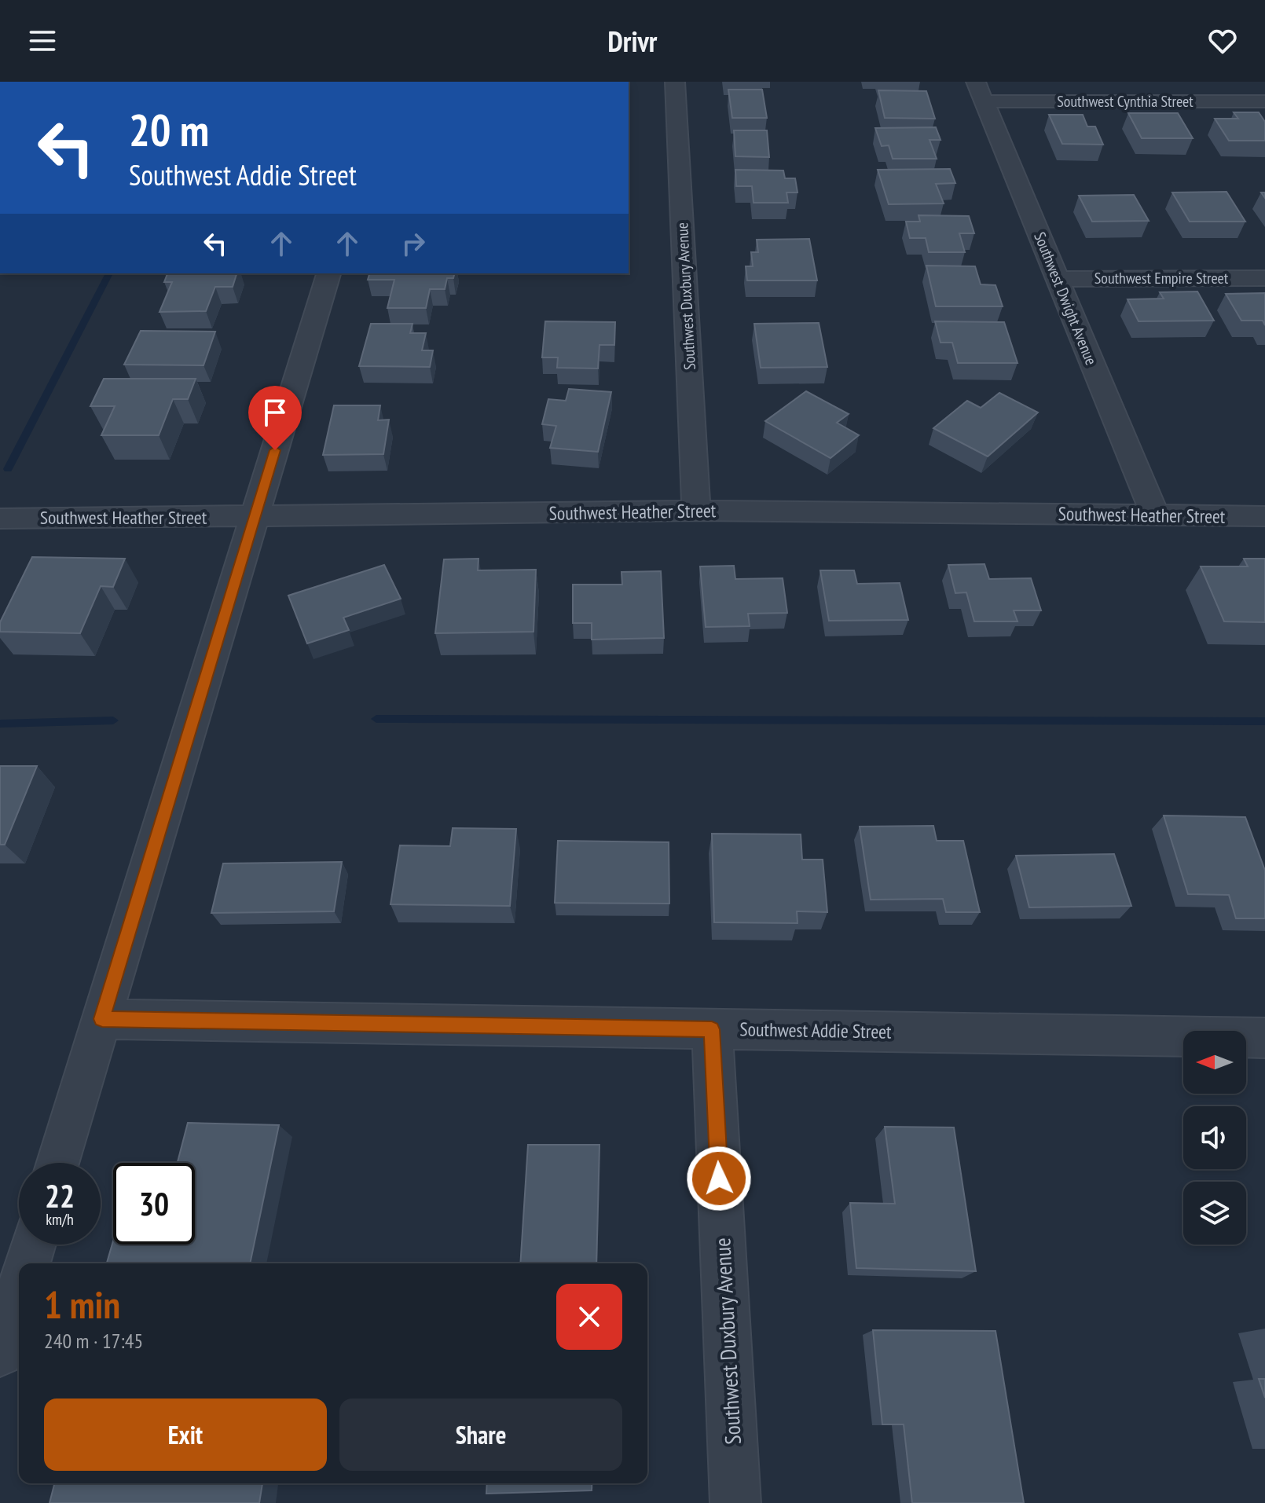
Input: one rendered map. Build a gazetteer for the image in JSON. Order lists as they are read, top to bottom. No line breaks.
{"streets":{"street":["Southwest Cynthia Street","Southwest Empire Street","Southwest Duxbury Avenue","Southwest Dwight Avenue","Southwest Heather Street","Southwest Addie Street"]},"crossings":[["Southwest Cynthia Street","Southwest Dwight Avenue"],["Southwest Empire Street","Southwest Dwight Avenue"],["Southwest Duxbury Avenue","Southwest Heather Street"],["Southwest Duxbury Avenue","Southwest Addie Street"],["Southwest Dwight Avenue","Southwest Heather Street"]],"north":"left","page":{"header":"Drivr","turn":["20 m","Southwest Addie Street"],"speed":"22 km/h","limit":"30","heading":["1 min","240 m · 17:45"],"buttons":["Exit","Share"]}}
